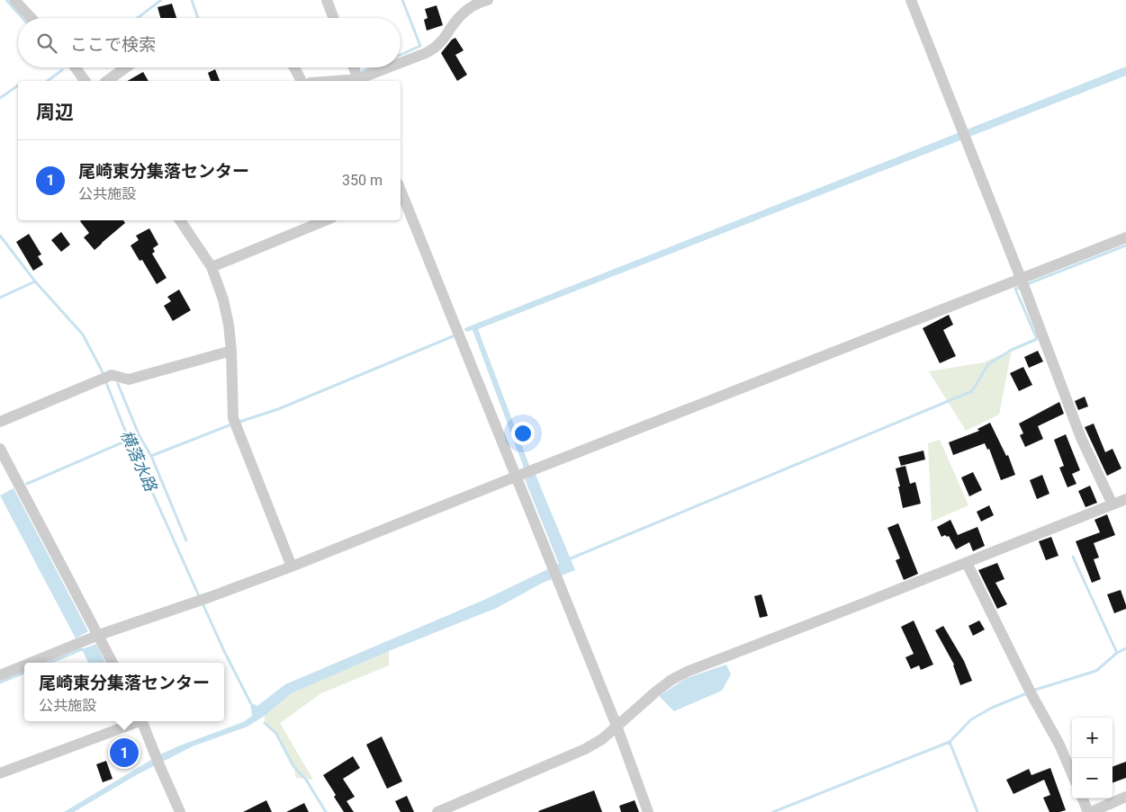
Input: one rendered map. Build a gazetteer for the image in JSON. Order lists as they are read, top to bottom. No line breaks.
{"water":["横落水路"],"page":{"search":"ここで検索","heading":"周辺","list":[{"mark":"1","name":"尾崎東分集落センター","note":"公共施設","value":"350 m"}],"popup":["尾崎東分集落センター","公共施設"],"map_buttons":["+","−"],"pins":"1"}}
